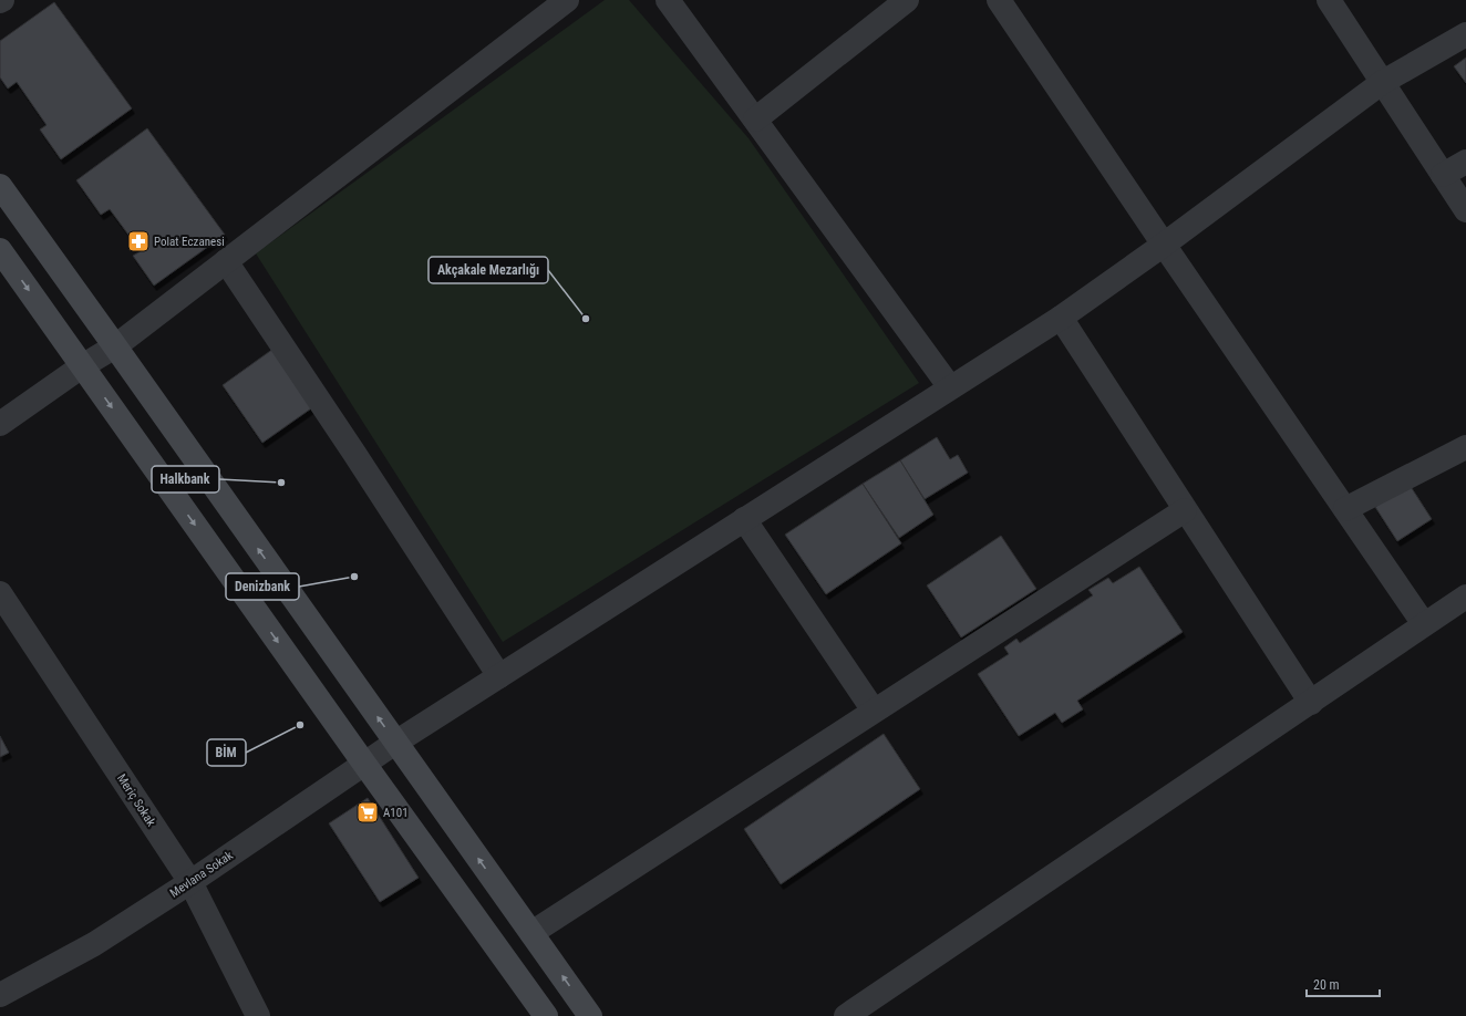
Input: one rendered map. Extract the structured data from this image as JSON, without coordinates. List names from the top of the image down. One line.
{"streets":{"street":["Meriç Sokak","Mevlana Sokak"]},"crossings":[["Meriç Sokak","Mevlana Sokak"]],"places":{"pharmacy":["Polat Eczanesi"],"other":["Akçakale Mezarlığı","Halkbank","Denizbank","BİM"],"supermarket":["A101"]},"scale_bar":"20 m"}
